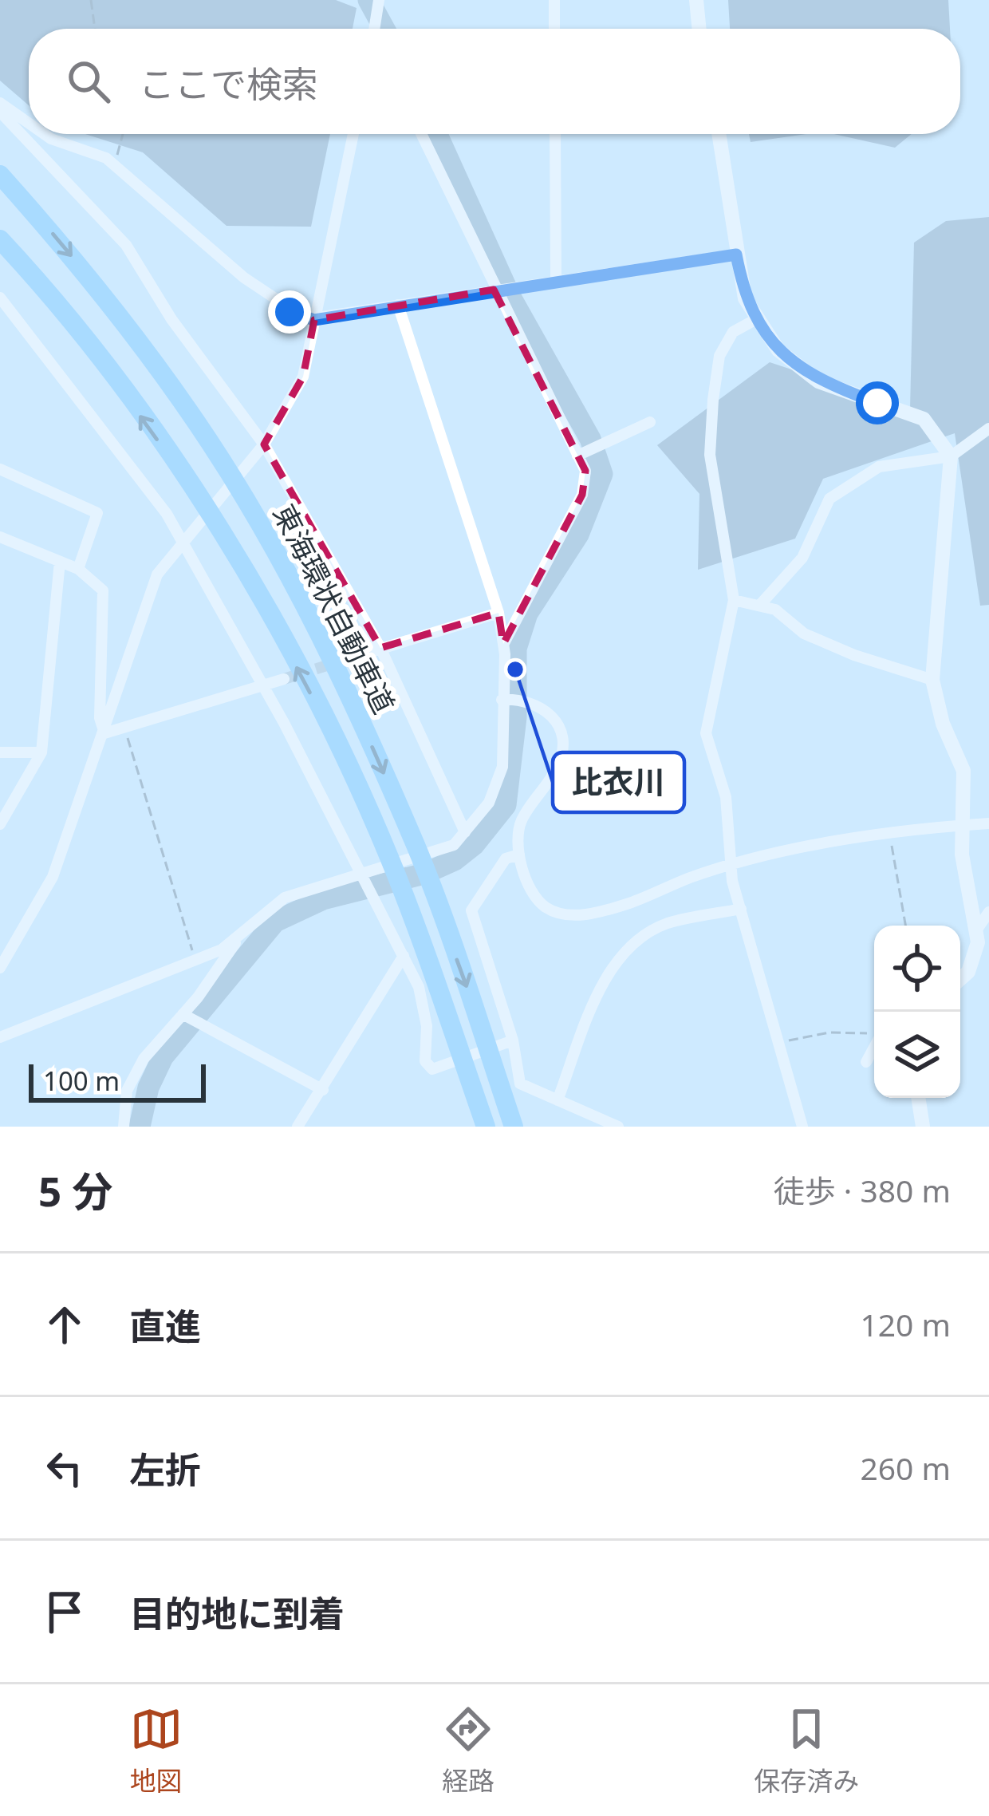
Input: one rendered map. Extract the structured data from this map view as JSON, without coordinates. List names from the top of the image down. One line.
{"streets":{"highway":["東海環状自動車道"]},"places":["比衣川"],"scale_bar":"100 m","page":{"search":"ここで検索","scale":"100 m","heading":["5 分","徒歩 · 380 m"],"list":[["直進","120 m"],["左折","260 m"],"目的地に到着"],"nav":["地図","経路","保存済み"]}}
